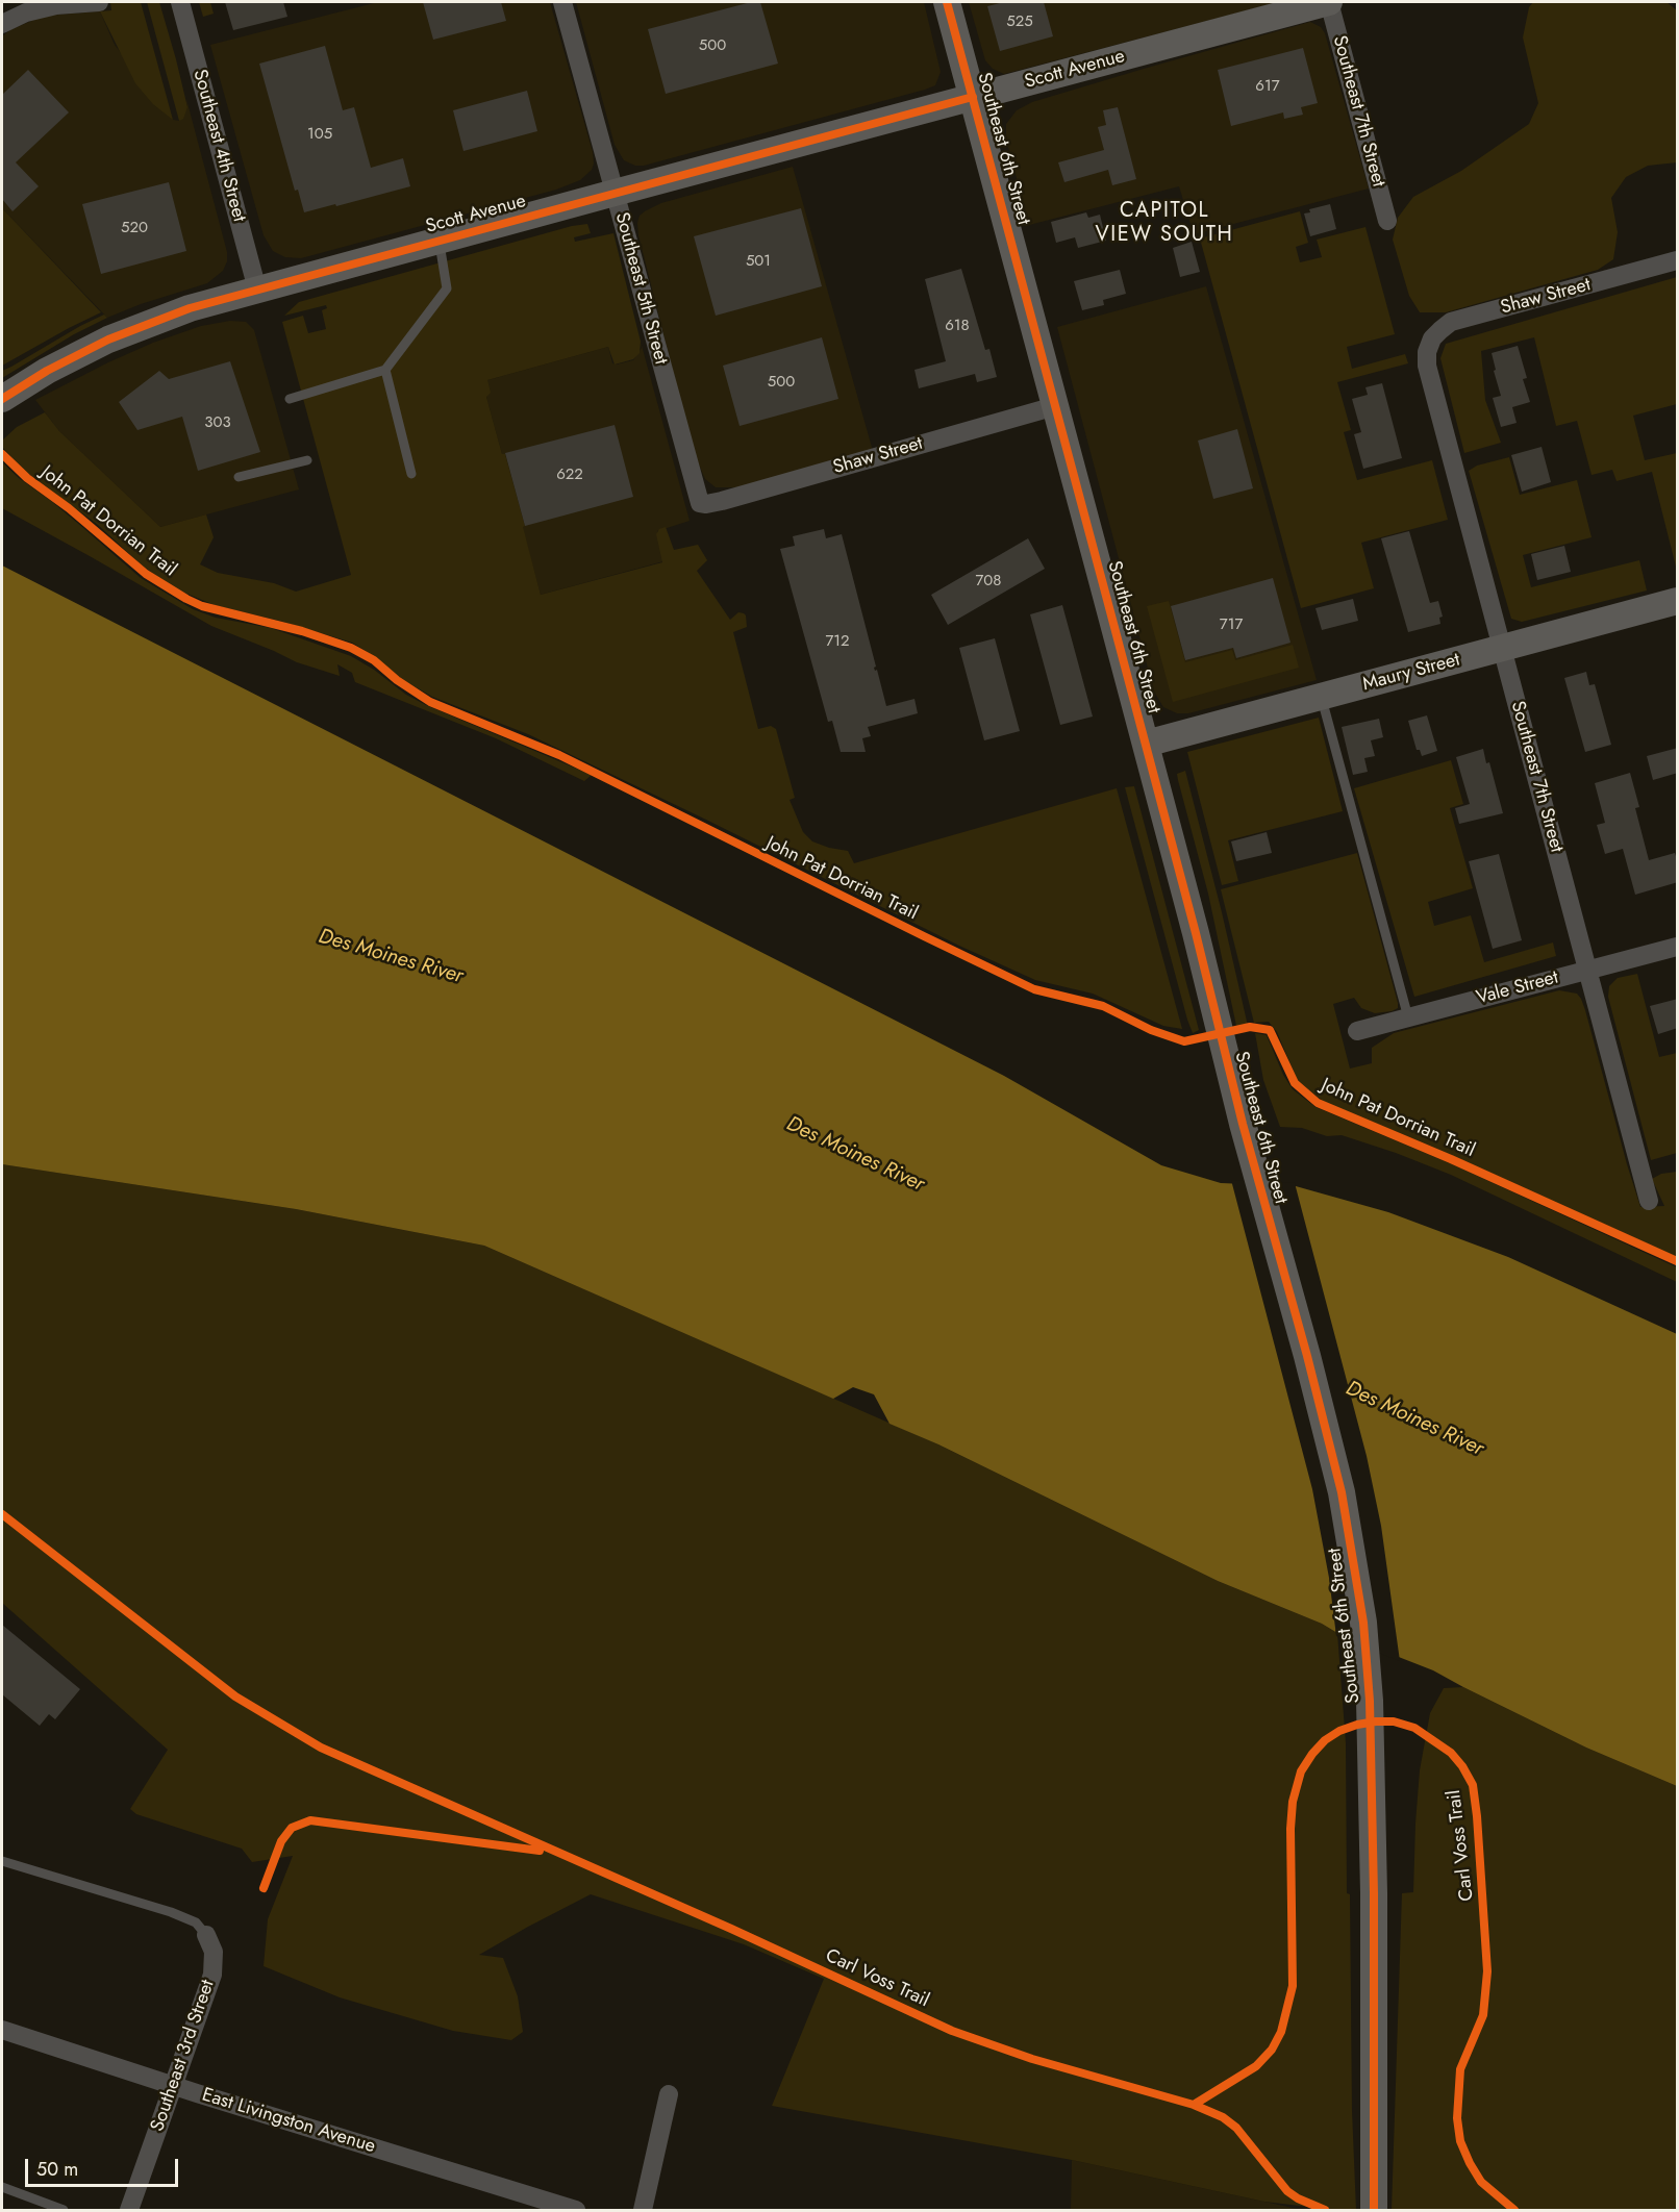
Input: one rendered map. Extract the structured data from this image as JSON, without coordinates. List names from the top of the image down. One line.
{"streets":{"main road":["Scott Avenue","Southeast 6th Street","Maury Street"],"street":["Southeast 7th Street","Southeast 4th Street","Southeast 5th Street","Shaw Street","Vale Street","Southeast 3rd Street","East Livingston Avenue"],"cycle path":["John Pat Dorrian Trail","Carl Voss Trail"]},"crossings":[["Scott Avenue","Southeast 7th Street"],["Scott Avenue","Southeast 4th Street"],["Scott Avenue","Southeast 6th Street"],["Scott Avenue","Southeast 5th Street"],["Southeast 7th Street","Shaw Street"],["Southeast 7th Street","Maury Street"],["Southeast 7th Street","Vale Street"],["Southeast 6th Street","Shaw Street"],["Southeast 6th Street","Maury Street"],["Southeast 5th Street","Shaw Street"],["Southeast 3rd Street","East Livingston Avenue"]],"districts":["CAPITOL VIEW SOUTH"],"water":["Des Moines River"],"house_numbers":["525","500","617","105","520","501","618","500","303","622","708","717","712"],"scale_bar":"50 m"}
